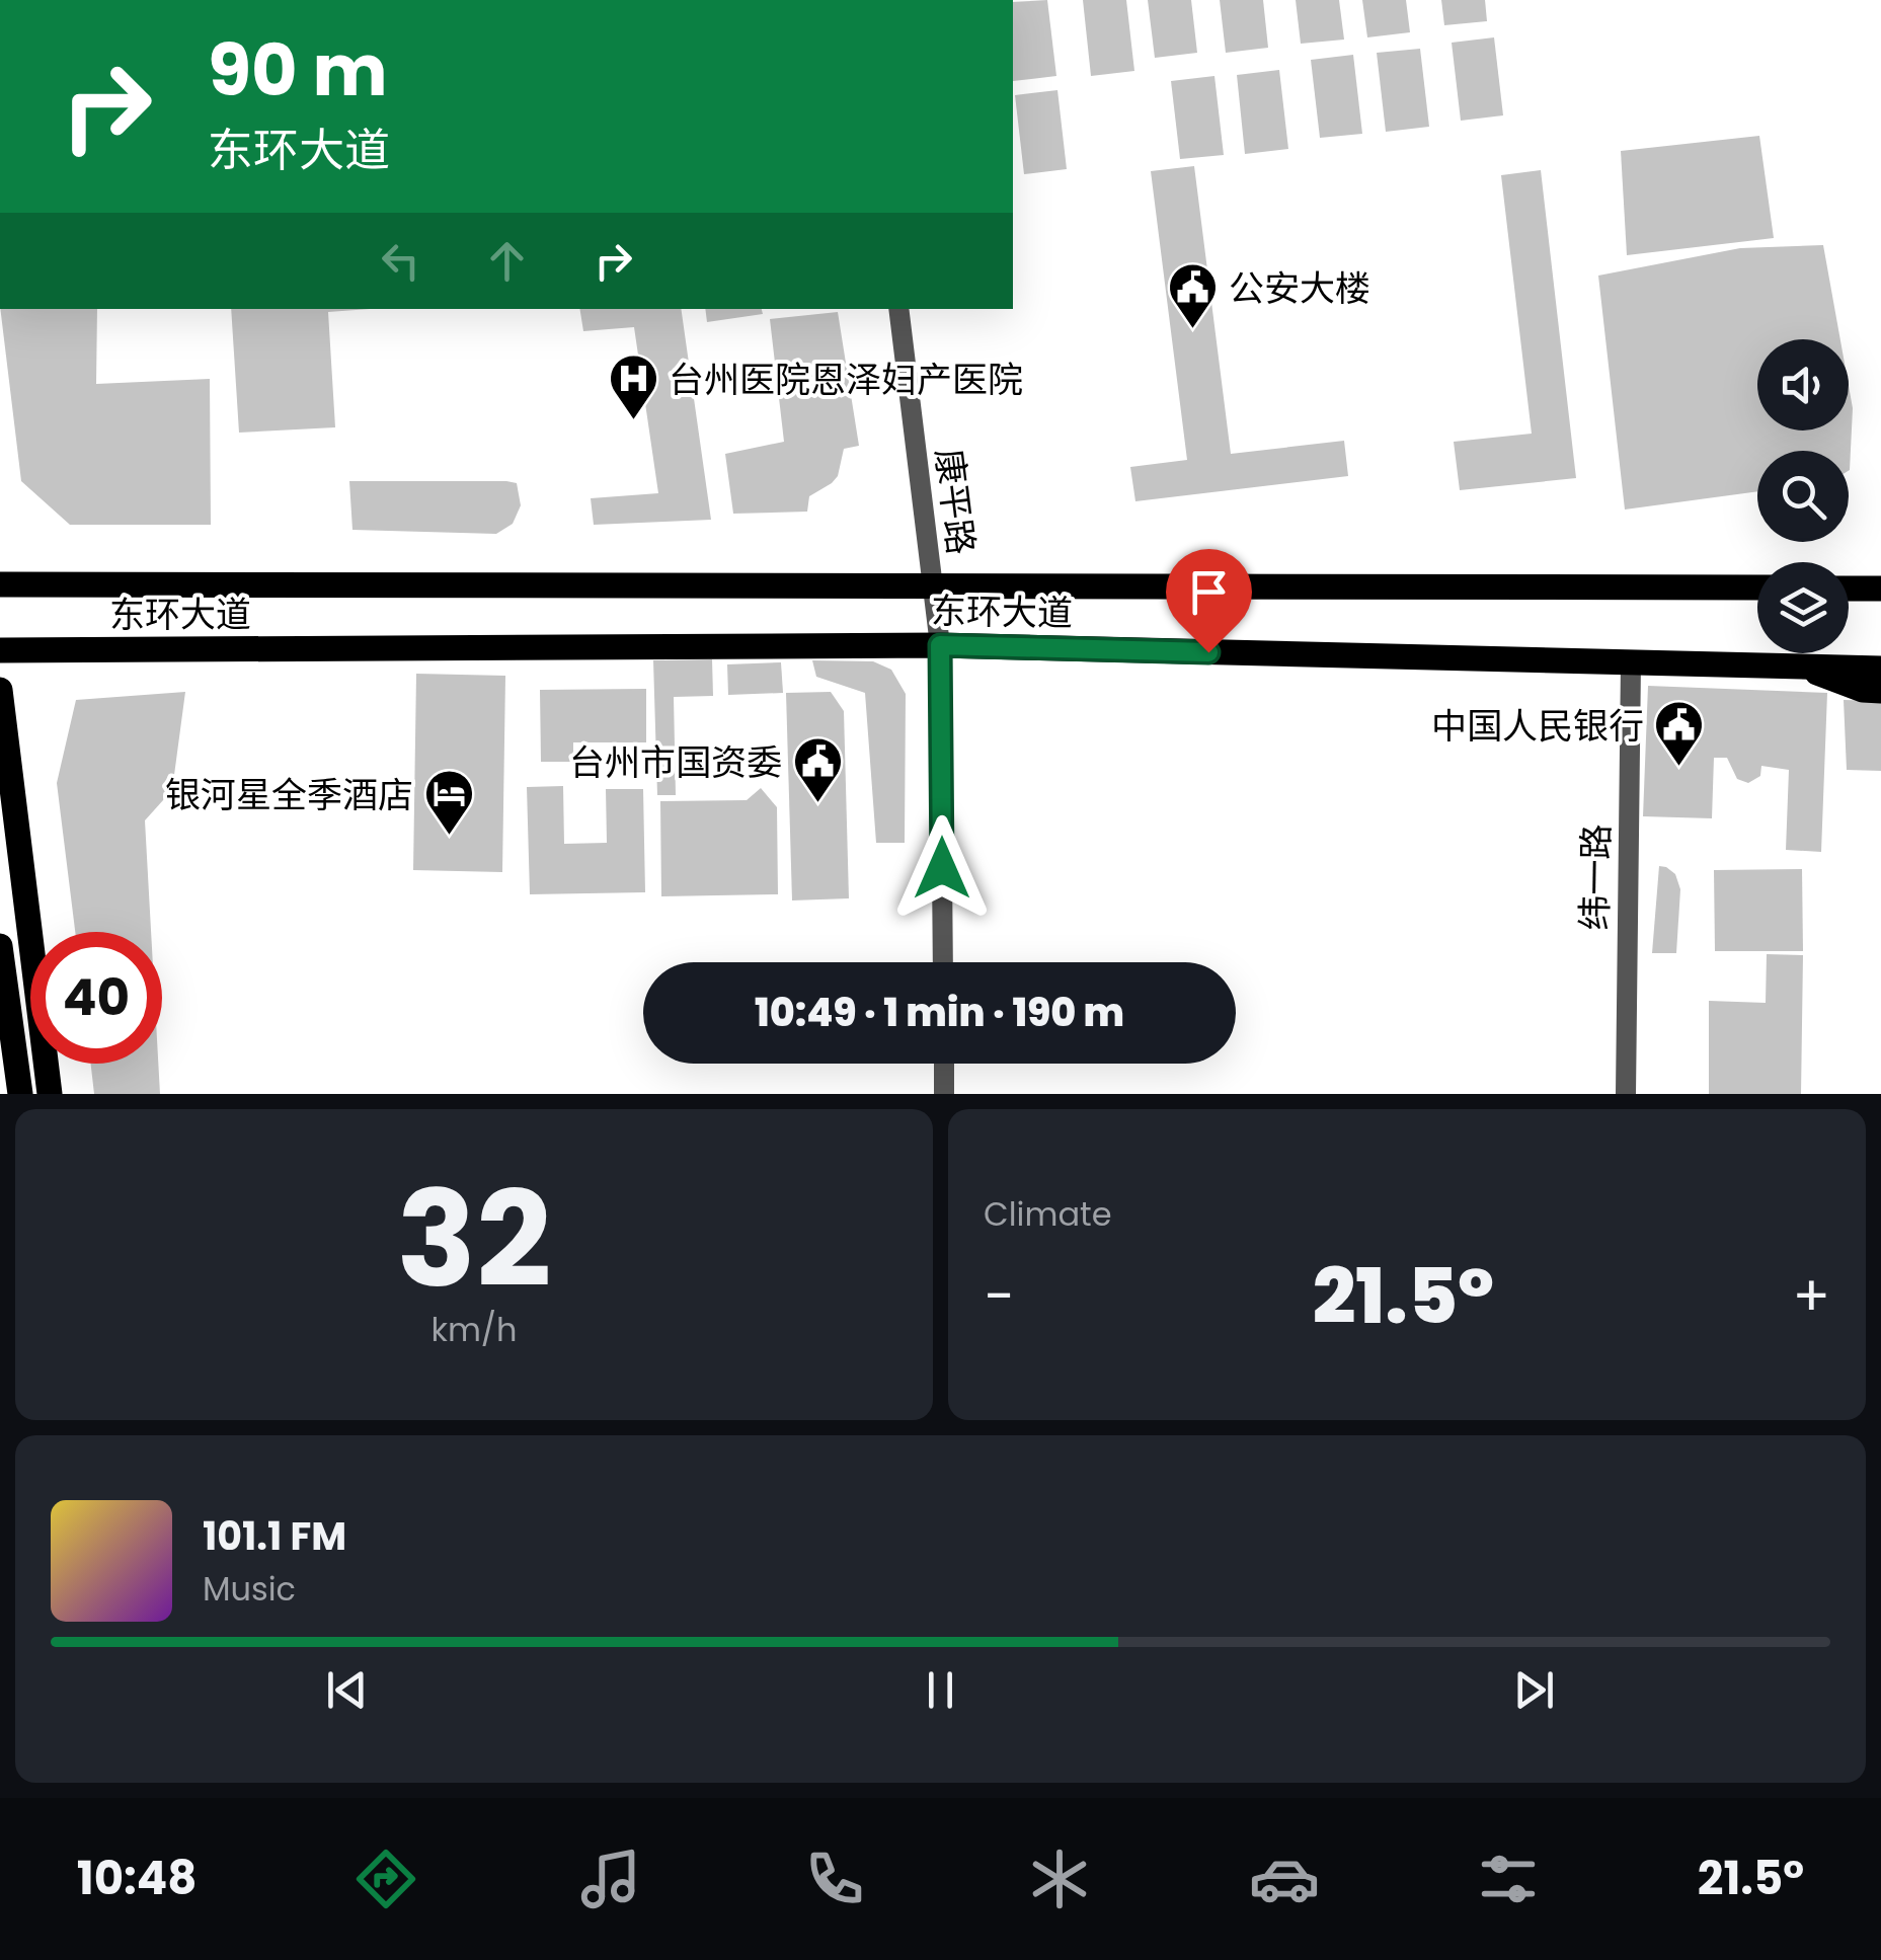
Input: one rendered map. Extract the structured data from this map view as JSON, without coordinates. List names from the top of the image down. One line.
{"streets":{"main road":["东环大道"],"street":["康平路","纬一路"]},"crossings":[["康平路","东环大道"],["东环大道","纬一路"]],"places":{"public building":["公安大楼","中国人民银行","台州市国资委"],"hospital":["台州医院恩泽妇产医院"],"hotel":["银河星全季酒店"]},"page":{"turn":["90 m","东环大道"],"limit":"40","trip":"10:49 · 1 min · 190 m","tile":[["32","km/h"],"Climate"],"heat":["−","21.5°","+"],"song":["101.1 FM","Music"],"tabs":["10:48","21.5°"]}}
